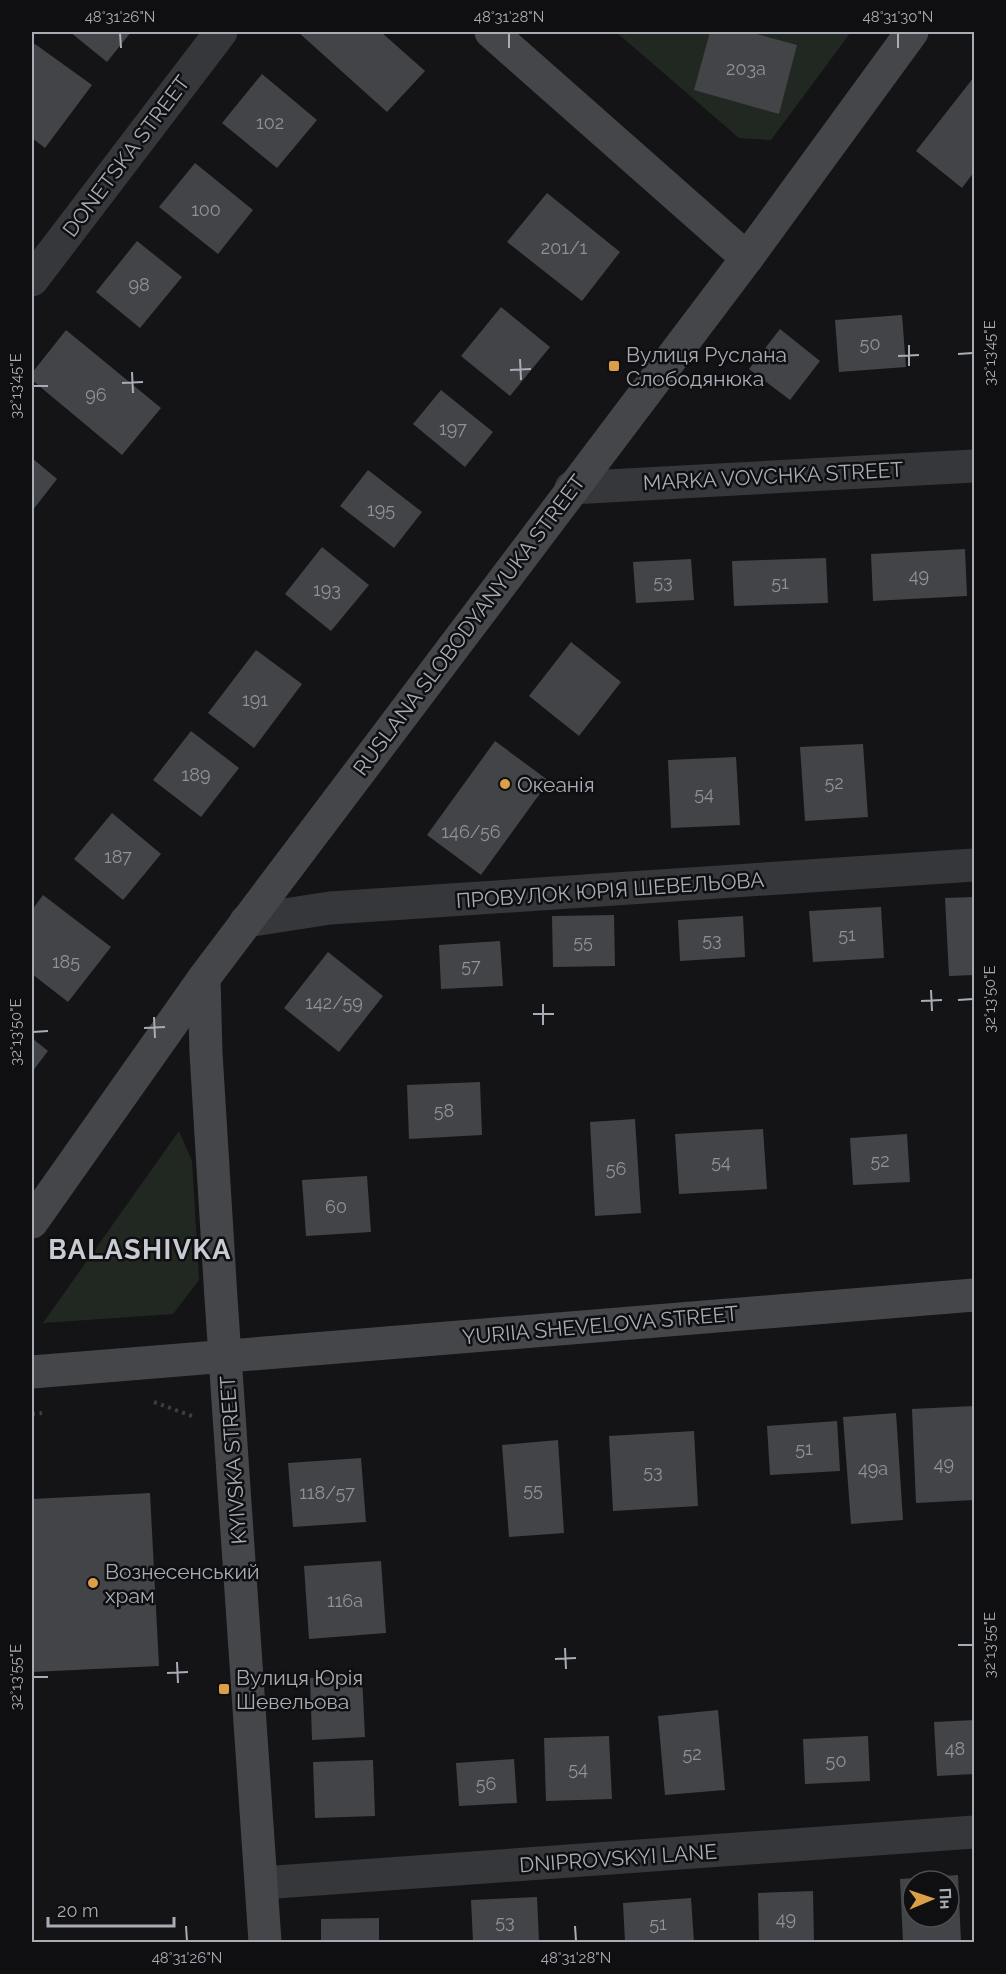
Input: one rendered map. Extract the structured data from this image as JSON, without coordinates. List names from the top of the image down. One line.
{"streets":{"street":["DONETSKA STREET","MARKA VOVCHKA STREET","RUSLANA SLOBODYANYUKA STREET","ПРОВУЛОК ЮРІЯ ШЕВЕЛЬОВА","YURIIA SHEVELOVA STREET","KYIVSKA STREET","DNIPROVSKYI LANE"]},"crossings":[["MARKA VOVCHKA STREET","RUSLANA SLOBODYANYUKA STREET"],["RUSLANA SLOBODYANYUKA STREET","ПРОВУЛОК ЮРІЯ ШЕВЕЛЬОВА"],["RUSLANA SLOBODYANYUKA STREET","KYIVSKA STREET"],["YURIIA SHEVELOVA STREET","KYIVSKA STREET"],["KYIVSKA STREET","DNIPROVSKYI LANE"]],"districts":["BALASHIVKA"],"places":{"transit":["Вулиця Руслана Слободянюка","Вулиця Юрія Шевельова"],"other":["Океанія","Вознесенський храм"]},"house_numbers":["203а","102","100","201/1","98","50","96","197","195","49","53","51","193","191","189","52","54","146/56","187","51","53","55","185","57","142/59","58","52","54","56","60","51","49","49а","53","55","118/57","116а","48","52","50","54","56","49","53","51"],"scale_bar":"20 m","north":"right","coordinates":["48°31'26\"N","48°31'28\"N","48°31'30\"N","32°13'45\"E","32°13'50\"E","32°13'55\"E"]}
